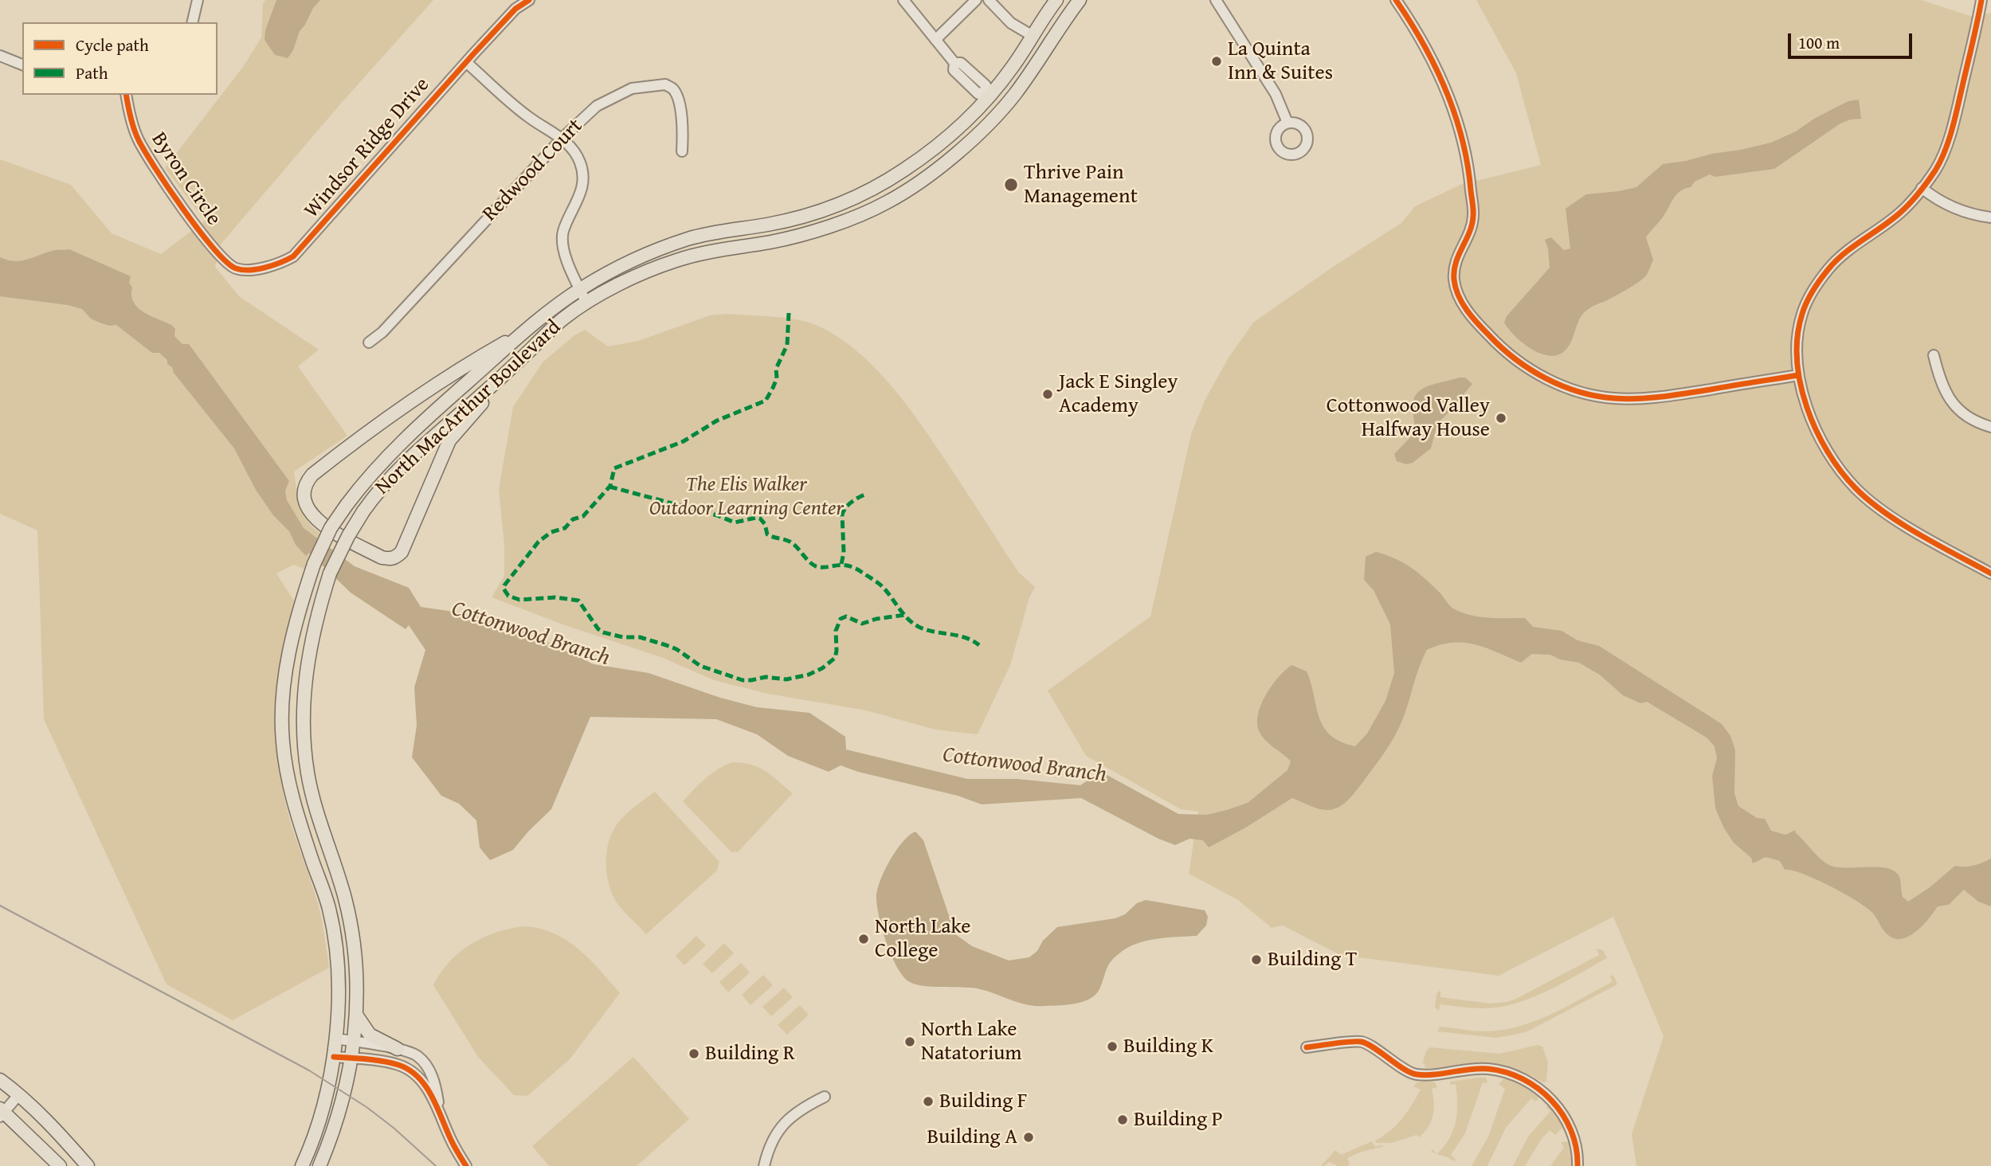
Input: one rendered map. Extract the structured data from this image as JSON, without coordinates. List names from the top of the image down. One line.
{"streets":{"main road":["North MacArthur Boulevard"],"street":["Windsor Ridge Drive","Redwood Court","Byron Circle"]},"crossings":[["Windsor Ridge Drive","Byron Circle"]],"water":["Cottonwood Branch"],"parks":["The Elis Walker Outdoor Learning Center"],"places":["La Quinta Inn & Suites","Thrive Pain Management","Jack E Singley Academy","Cottonwood Valley Halfway House","North Lake College","Building T","North Lake Natatorium","Building K","Building R","Building F","Building P","Building A"],"legend":["Cycle path","Path"],"scale_bar":"100 m"}
